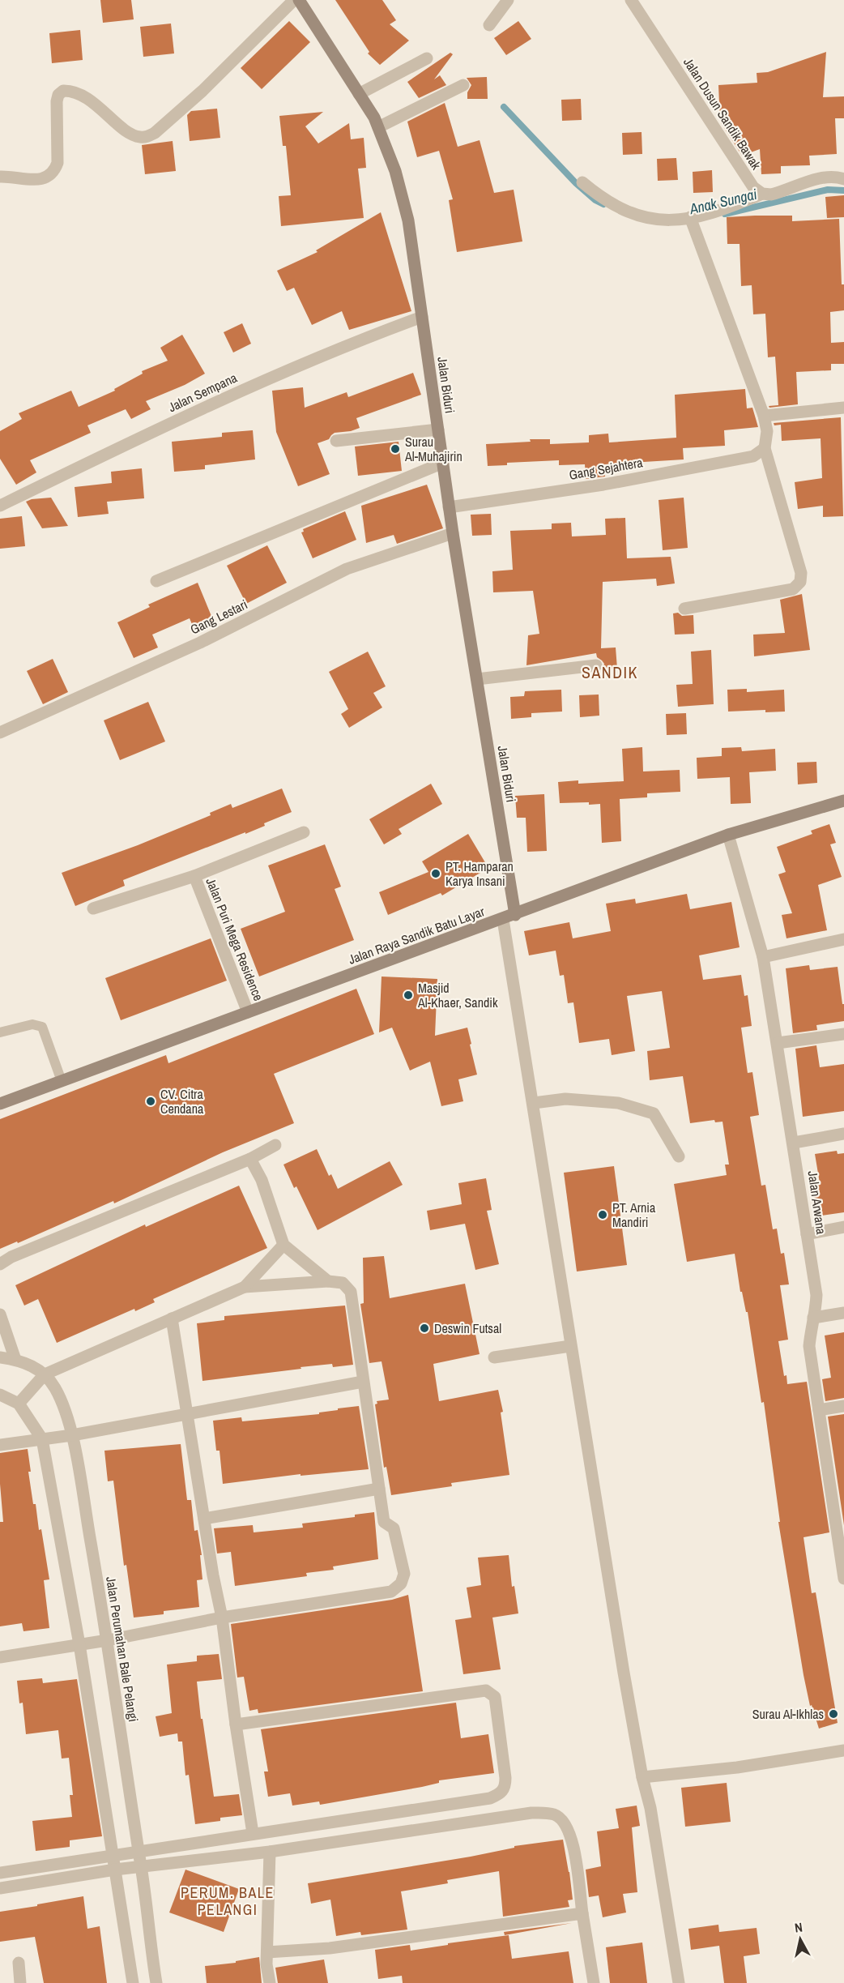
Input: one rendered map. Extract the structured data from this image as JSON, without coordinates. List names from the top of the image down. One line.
{"streets":{"street":["Jalan Dusun Sandik Bawak","Jalan Biduri","Jalan Sempana","Gang Sejahtera","Gang Lestari","Jalan Raya Sandik Batu Layar","Jalan Puri Mega Residence","Jalan Arwana","Jalan Perumahan Bale Pelangi"]},"crossings":[["Jalan Biduri","Jalan Sempana"],["Jalan Biduri","Gang Sejahtera"],["Jalan Biduri","Gang Lestari"],["Jalan Biduri","Jalan Raya Sandik Batu Layar"],["Jalan Raya Sandik Batu Layar","Jalan Puri Mega Residence"],["Jalan Raya Sandik Batu Layar","Jalan Arwana"]],"districts":["SANDIK","PERUM. BALE PELANGI"],"water":["Anak Sungai"],"places":["Surau Al-Muhajirin","PT. Hamparan Karya Insani","Masjid Al-Khaer, Sandik","CV. Citra Cendana","PT. Arnia Mandiri","Deswin Futsal","Surau Al-Ikhlas"],"north":"top"}
